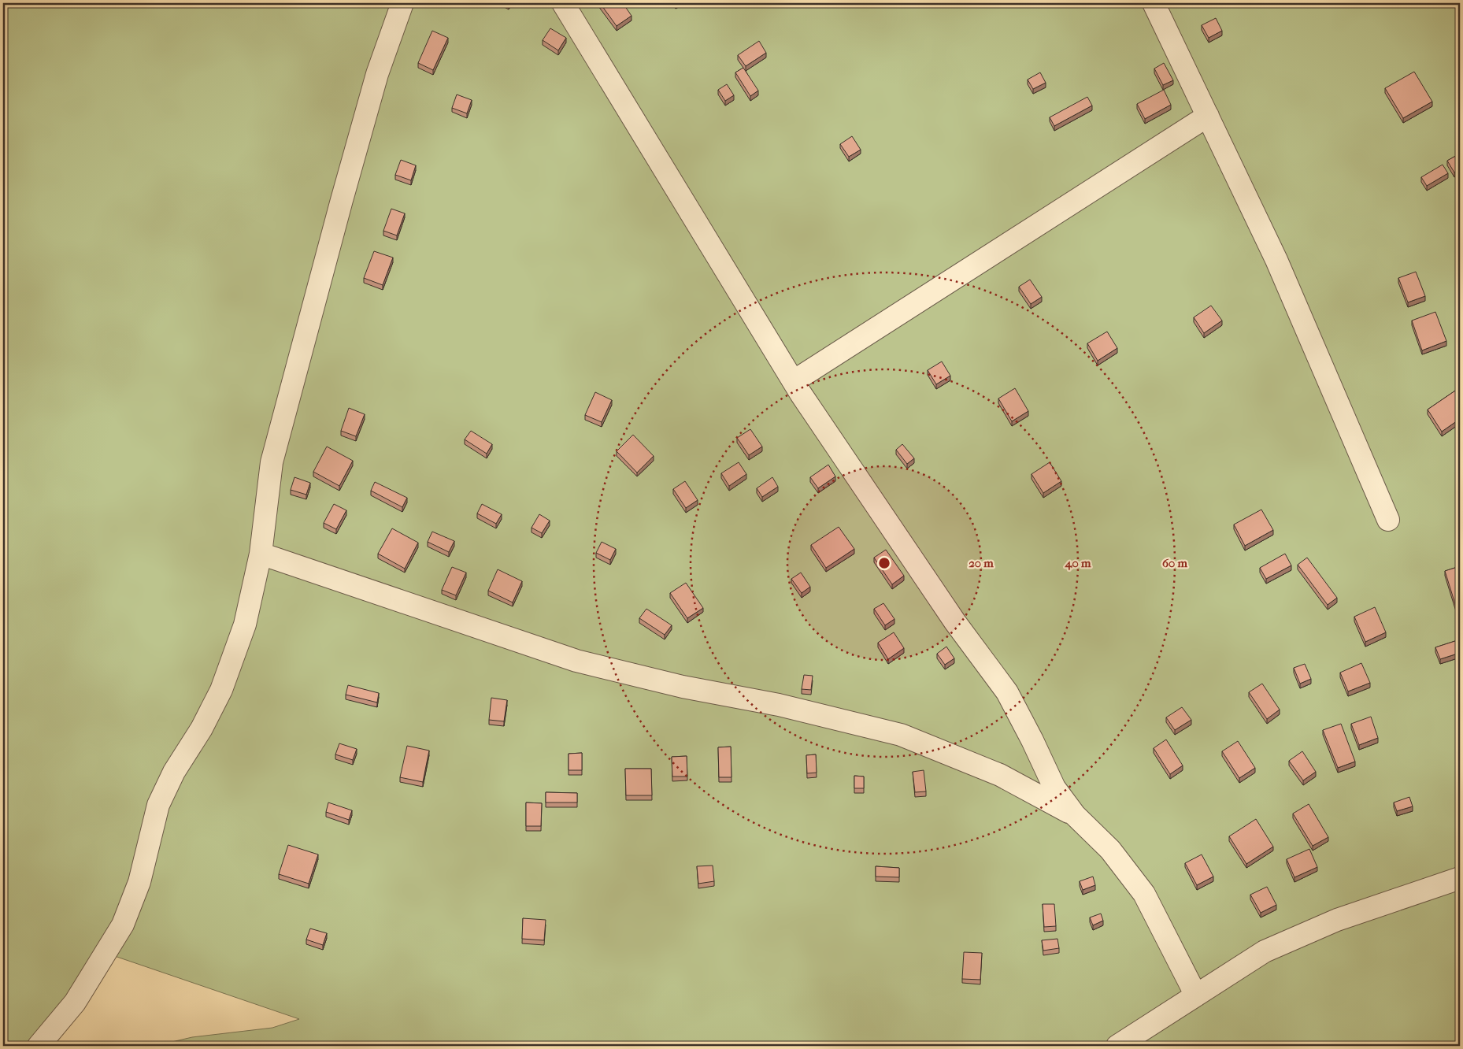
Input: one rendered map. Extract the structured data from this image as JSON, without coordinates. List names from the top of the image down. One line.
{"rings":["20 m","40 m","60 m"]}
